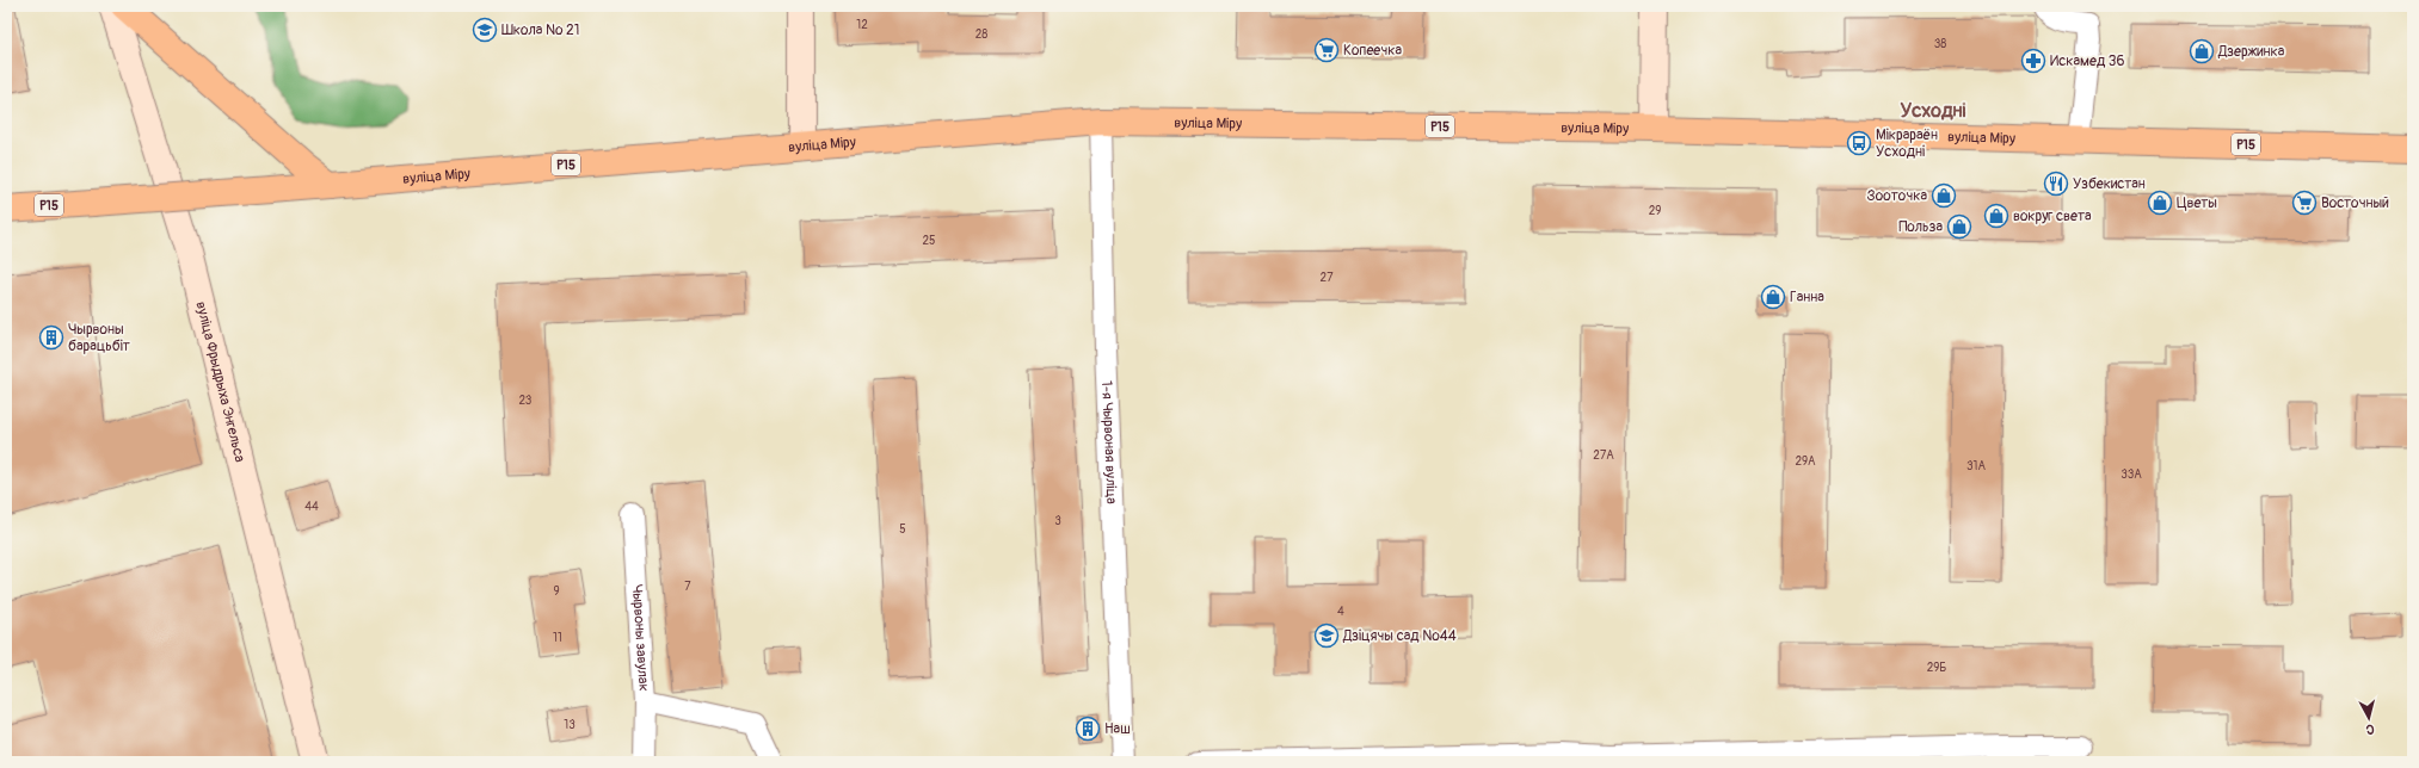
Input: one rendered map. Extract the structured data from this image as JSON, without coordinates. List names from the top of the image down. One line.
{"streets":{"main road":["вуліца Міру","Р15"],"street":["вуліца Фрыдрыха Энгельса","1-я Чырвоная вуліца","Чырвоны завулак"]},"crossings":[["вуліца Міру","1-я Чырвоная вуліца"]],"districts":["Усходні"],"places":{"school or university":["Школа № 21","Дзіцячы сад №44"],"supermarket":["Копеечка","Восточный"],"shop":["Дзержинка","Зооточка","Цветы","вокруг света","Польза","Ганна"],"pharmacy":["Искамед 36"],"bus stop":["Мікрараён Усходні"],"restaurant":["Узбекистан"],"building":["Чырвоны барацьбіт","Наш"]},"house_numbers":["12","28","38","29","25","27","23","27А","29А","31А","33А","44","3","5","7","9","4","11","29Б","13"],"north":"bottom"}
